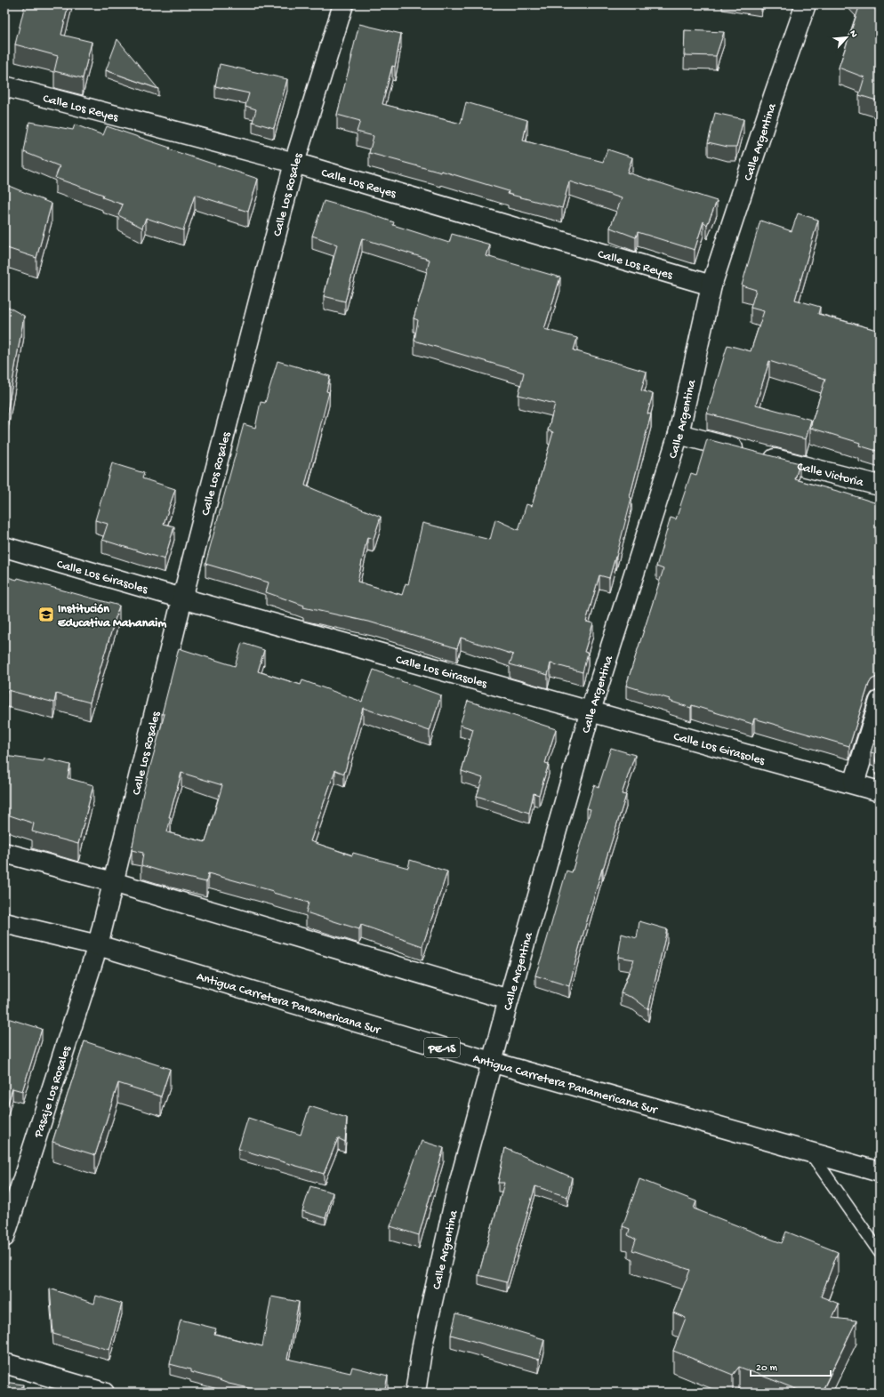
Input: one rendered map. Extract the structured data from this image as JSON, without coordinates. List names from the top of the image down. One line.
{"streets":{"main road":["Calle Los Reyes","Calle Argentina","Calle Los Rosales","Calle Victoria","Calle Los Girasoles","Antigua Carretera Panamericana Sur","PE-1S","Pasaje Los Rosales"]},"crossings":[["Calle Los Reyes","Calle Argentina"],["Calle Los Reyes","Calle Los Rosales"],["Calle Argentina","Calle Victoria"],["Calle Argentina","Calle Los Girasoles"],["Calle Argentina","Antigua Carretera Panamericana Sur"],["Calle Los Rosales","Calle Los Girasoles"],["Calle Los Rosales","Antigua Carretera Panamericana Sur"],["Calle Los Rosales","Pasaje Los Rosales"],["Antigua Carretera Panamericana Sur","Pasaje Los Rosales"]],"places":{"school or university":["Institución Educativa Mahanaim"]},"scale_bar":"20 m","north":"top right"}
